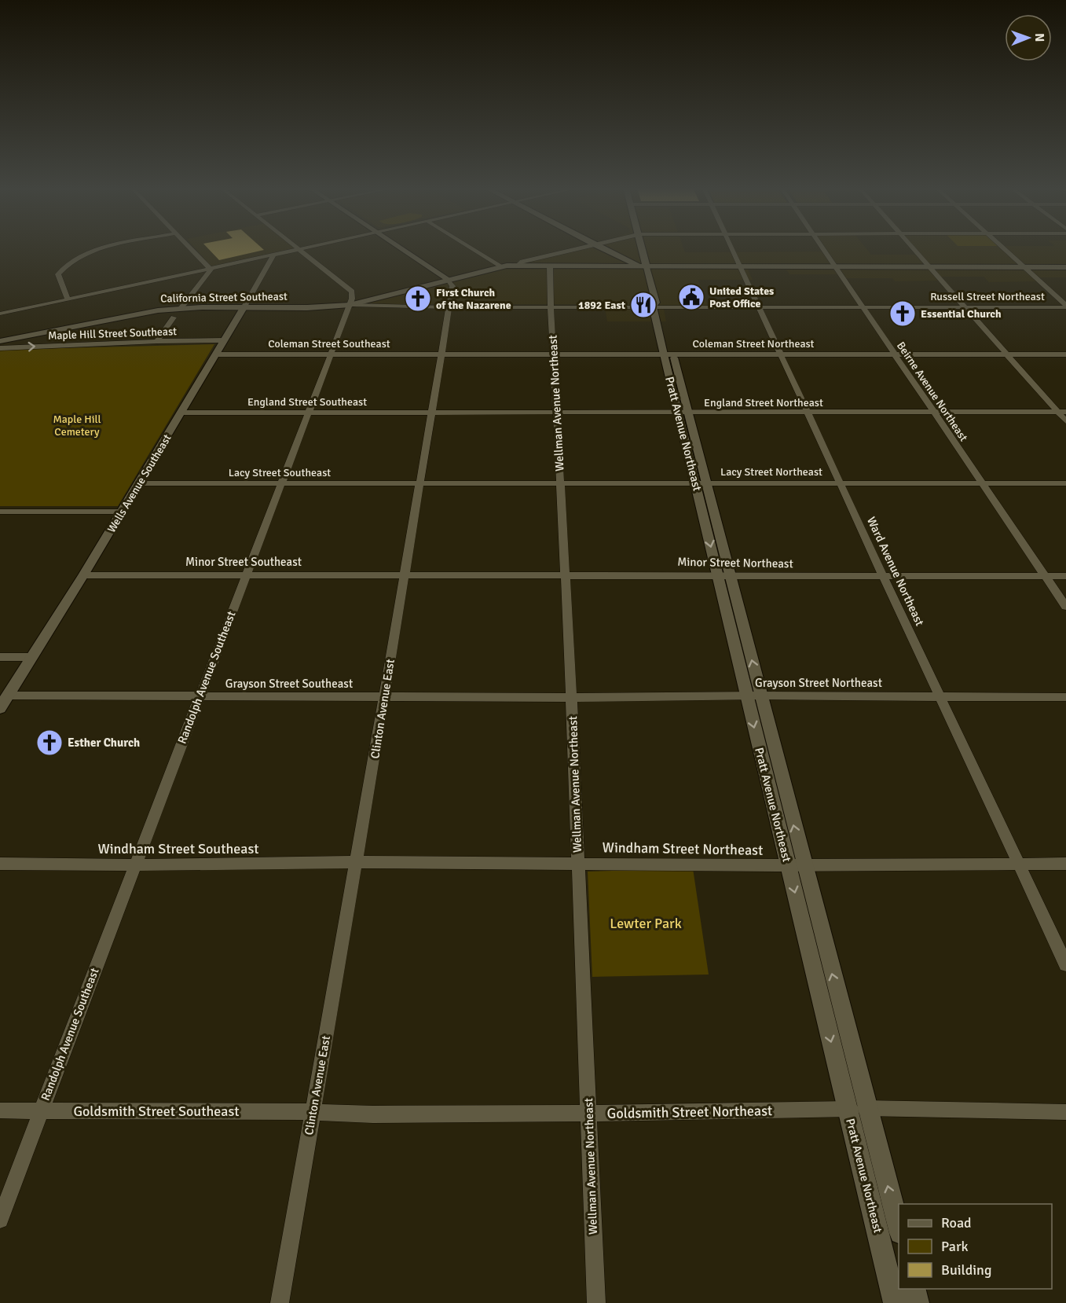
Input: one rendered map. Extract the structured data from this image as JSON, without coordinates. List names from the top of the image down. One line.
{"streets":{"main road":["California Street Southeast","Pratt Avenue Northeast"],"street":["Russell Street Northeast","Maple Hill Street Southeast","Coleman Street Southeast","Coleman Street Northeast","Beirne Avenue Northeast","England Street Southeast","England Street Northeast","Wellman Avenue Northeast","Lacy Street Northeast","Lacy Street Southeast","Wells Avenue Southeast","Minor Street Southeast","Minor Street Northeast","Ward Avenue Northeast","Randolph Avenue Southeast","Grayson Street Northeast","Grayson Street Southeast","Clinton Avenue East","Windham Street Southeast","Windham Street Northeast","Goldsmith Street Southeast","Goldsmith Street Northeast"]},"crossings":[["Russell Street Northeast","California Street Southeast"],["Russell Street Northeast","Beirne Avenue Northeast"],["Russell Street Northeast","Wellman Avenue Northeast"],["Russell Street Northeast","Pratt Avenue Northeast"],["Russell Street Northeast","Ward Avenue Northeast"],["Russell Street Northeast","Randolph Avenue Southeast"],["Russell Street Northeast","Clinton Avenue East"],["California Street Southeast","Wells Avenue Southeast"],["California Street Southeast","Randolph Avenue Southeast"],["California Street Southeast","Clinton Avenue East"],["Maple Hill Street Southeast","Wells Avenue Southeast"],["Coleman Street Southeast","Coleman Street Northeast"],["Coleman Street Southeast","Wells Avenue Southeast"],["Coleman Street Southeast","Randolph Avenue Southeast"],["Coleman Street Southeast","Clinton Avenue East"],["Coleman Street Northeast","Beirne Avenue Northeast"],["Coleman Street Northeast","Wellman Avenue Northeast"],["Coleman Street Northeast","Pratt Avenue Northeast"],["Coleman Street Northeast","Ward Avenue Northeast"],["Coleman Street Northeast","Clinton Avenue East"],["Beirne Avenue Northeast","England Street Northeast"],["Beirne Avenue Northeast","Lacy Street Northeast"],["Beirne Avenue Northeast","Minor Street Northeast"],["England Street Southeast","England Street Northeast"],["England Street Southeast","Wells Avenue Southeast"],["England Street Southeast","Randolph Avenue Southeast"],["England Street Southeast","Clinton Avenue East"],["England Street Northeast","Wellman Avenue Northeast"],["England Street Northeast","Pratt Avenue Northeast"],["England Street Northeast","Ward Avenue Northeast"],["England Street Northeast","Clinton Avenue East"],["Wellman Avenue Northeast","Lacy Street Northeast"],["Wellman Avenue Northeast","Minor Street Northeast"],["Wellman Avenue Northeast","Grayson Street Northeast"],["Wellman Avenue Northeast","Grayson Street Southeast"],["Wellman Avenue Northeast","Windham Street Northeast"],["Wellman Avenue Northeast","Goldsmith Street Northeast"],["Pratt Avenue Northeast","Lacy Street Northeast"],["Pratt Avenue Northeast","Minor Street Northeast"],["Pratt Avenue Northeast","Grayson Street Northeast"],["Pratt Avenue Northeast","Windham Street Northeast"],["Pratt Avenue Northeast","Goldsmith Street Northeast"],["Lacy Street Northeast","Lacy Street Southeast"],["Lacy Street Northeast","Ward Avenue Northeast"],["Lacy Street Northeast","Clinton Avenue East"],["Lacy Street Southeast","Wells Avenue Southeast"],["Lacy Street Southeast","Randolph Avenue Southeast"],["Lacy Street Southeast","Clinton Avenue East"],["Wells Avenue Southeast","Minor Street Southeast"],["Wells Avenue Southeast","Grayson Street Southeast"],["Minor Street Southeast","Minor Street Northeast"],["Minor Street Southeast","Randolph Avenue Southeast"],["Minor Street Southeast","Clinton Avenue East"],["Minor Street Northeast","Ward Avenue Northeast"],["Minor Street Northeast","Clinton Avenue East"],["Ward Avenue Northeast","Grayson Street Northeast"],["Ward Avenue Northeast","Windham Street Northeast"],["Randolph Avenue Southeast","Grayson Street Southeast"],["Randolph Avenue Southeast","Windham Street Southeast"],["Randolph Avenue Southeast","Goldsmith Street Southeast"],["Grayson Street Northeast","Grayson Street Southeast"],["Grayson Street Southeast","Clinton Avenue East"],["Clinton Avenue East","Windham Street Southeast"],["Clinton Avenue East","Windham Street Northeast"],["Clinton Avenue East","Goldsmith Street Southeast"],["Clinton Avenue East","Goldsmith Street Northeast"],["Windham Street Southeast","Windham Street Northeast"],["Goldsmith Street Southeast","Goldsmith Street Northeast"]],"parks":["Maple Hill Cemetery","Lewter Park"],"places":{"public building":["United States Post Office"],"church":["First Church of the Nazarene","Essential Church","Esther Church"],"restaurant":["1892 East"]},"legend":["Road","Park","Building"],"north":"right"}
